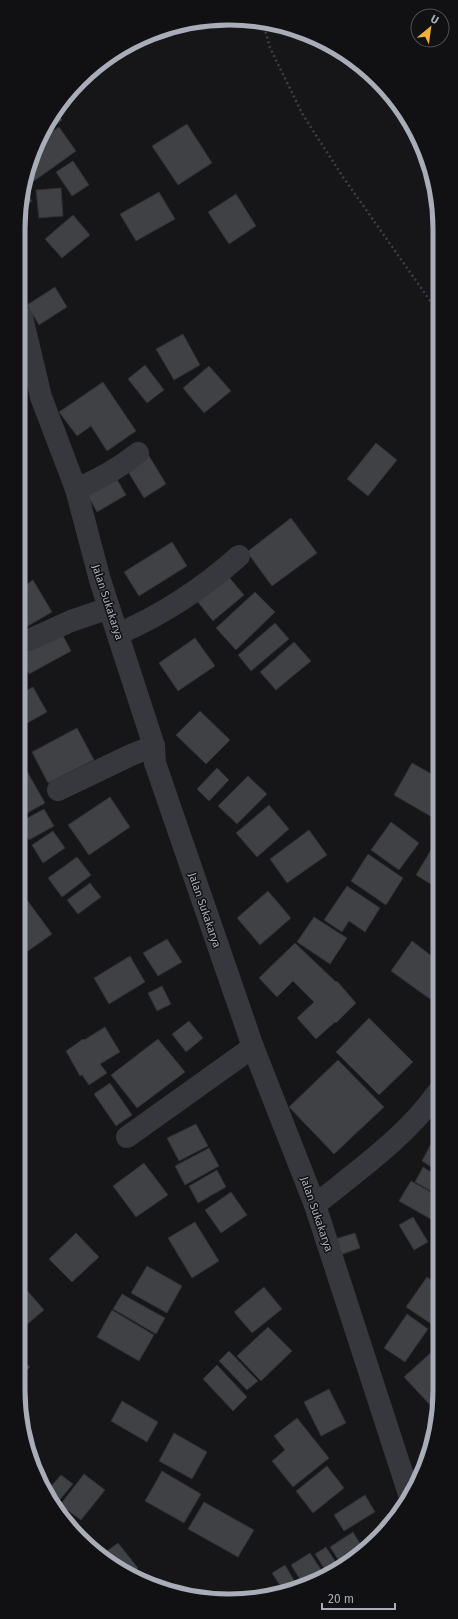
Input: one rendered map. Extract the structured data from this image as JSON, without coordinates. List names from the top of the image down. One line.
{"streets":{"street":["Jalan Sukakarya"]},"scale_bar":"20 m","north":"top right"}
